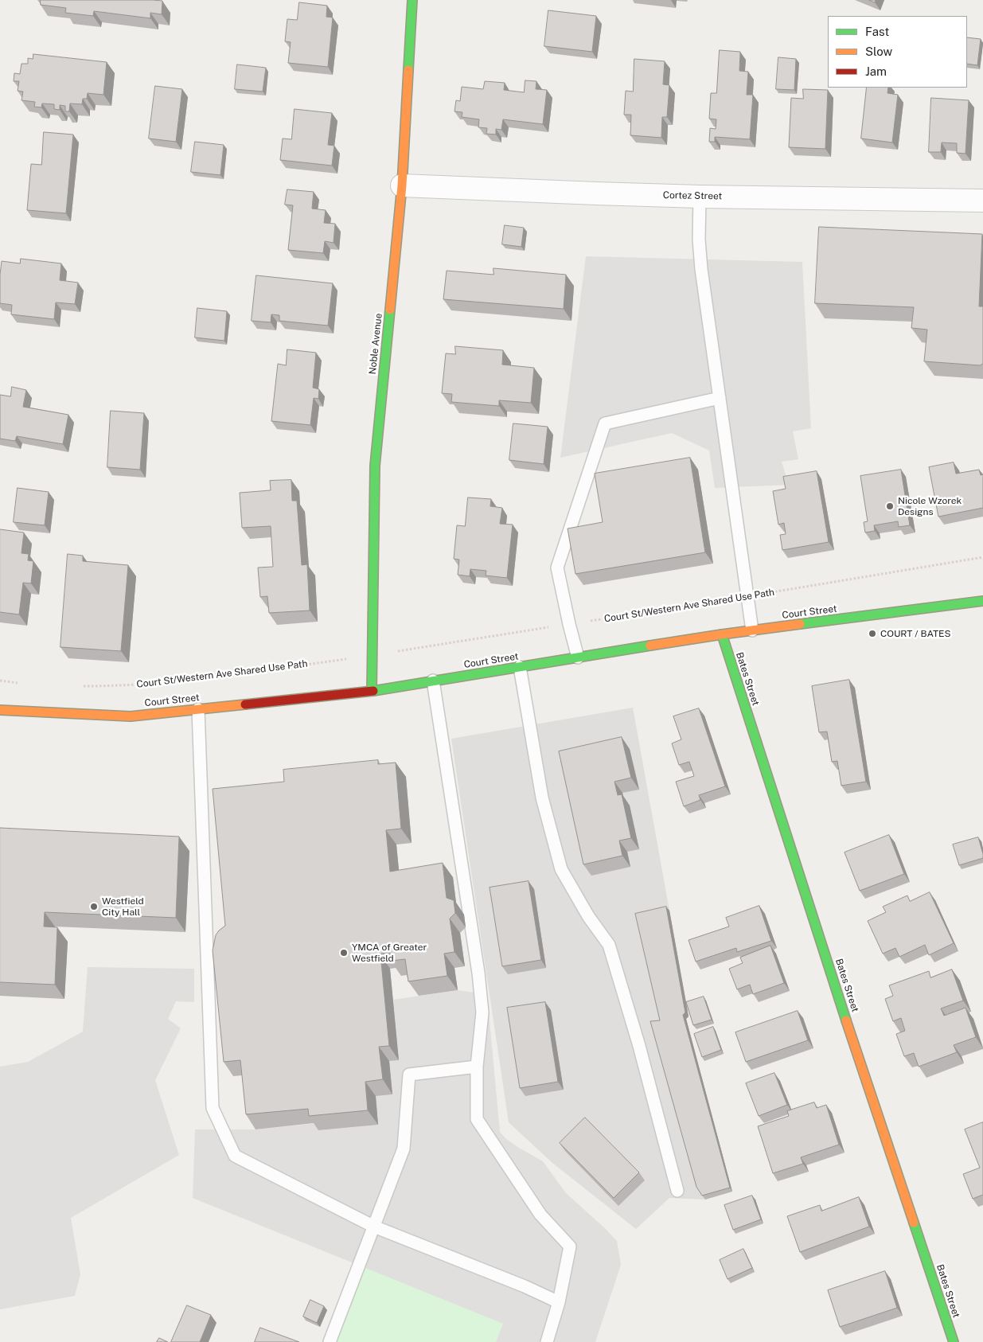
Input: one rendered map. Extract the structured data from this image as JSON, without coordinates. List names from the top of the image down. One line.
{"streets":{"street":["Cortez Street","Noble Avenue","Court Street","Bates Street"],"path":["Court St/Western Ave Shared Use Path"]},"crossings":[["Cortez Street","Noble Avenue"],["Noble Avenue","Court Street"],["Court Street","Bates Street"]],"places":["Nicole Wzorek Designs","COURT / BATES","Westfield City Hall","YMCA of Greater Westfield"],"legend":["Fast","Slow","Jam"]}
